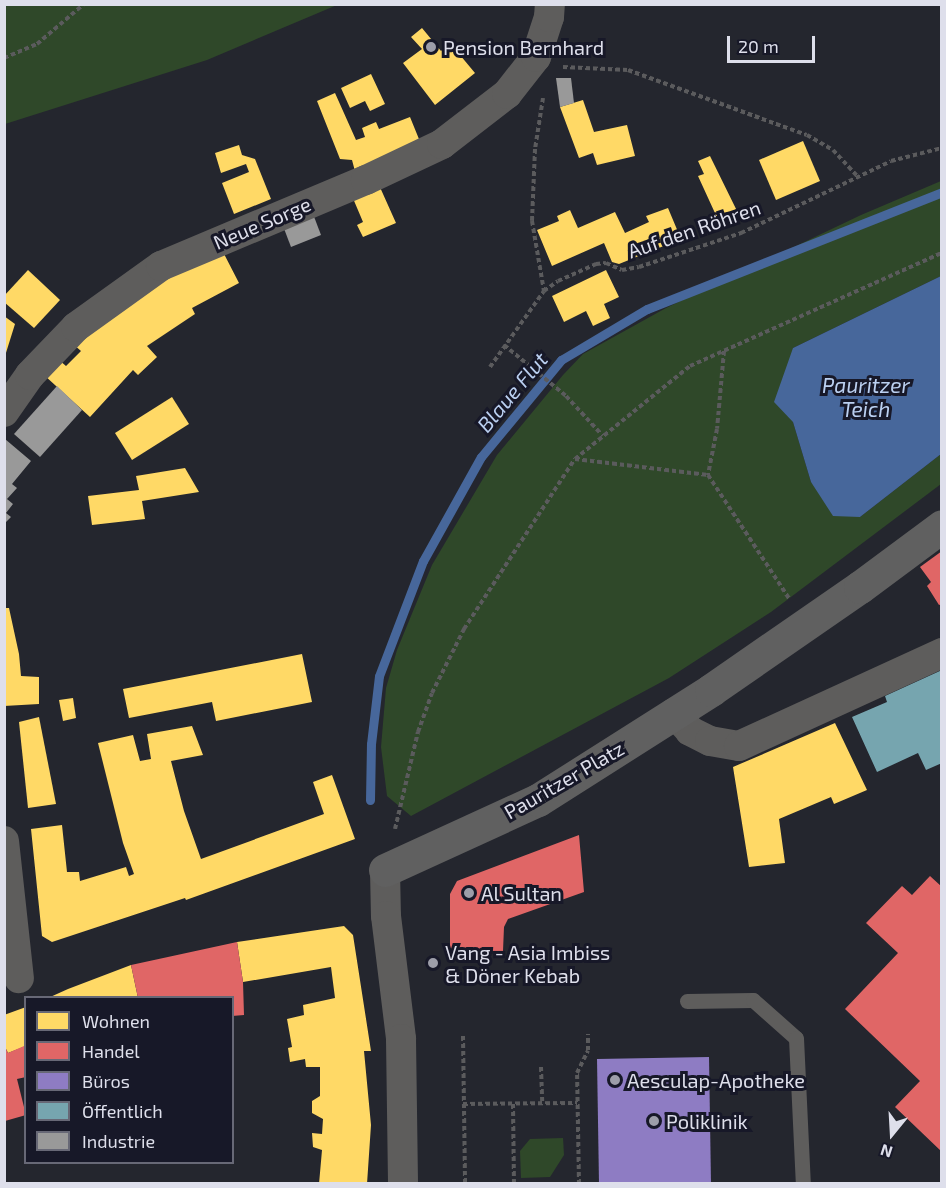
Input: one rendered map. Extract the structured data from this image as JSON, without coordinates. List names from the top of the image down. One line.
{"streets":{"street":["Neue Sorge","Pauritzer Platz"],"path":["Auf den Röhren"]},"water":["Pauritzer Teich","Blaue Flut"],"places":["Pension Bernhard","Al Sultan","Vang - Asia Imbiss & Döner Kebab","Aesculap-Apotheke","Poliklinik"],"legend":["Wohnen","Handel","Büros","Öffentlich","Industrie"],"scale_bar":"20 m","north":"bottom"}
